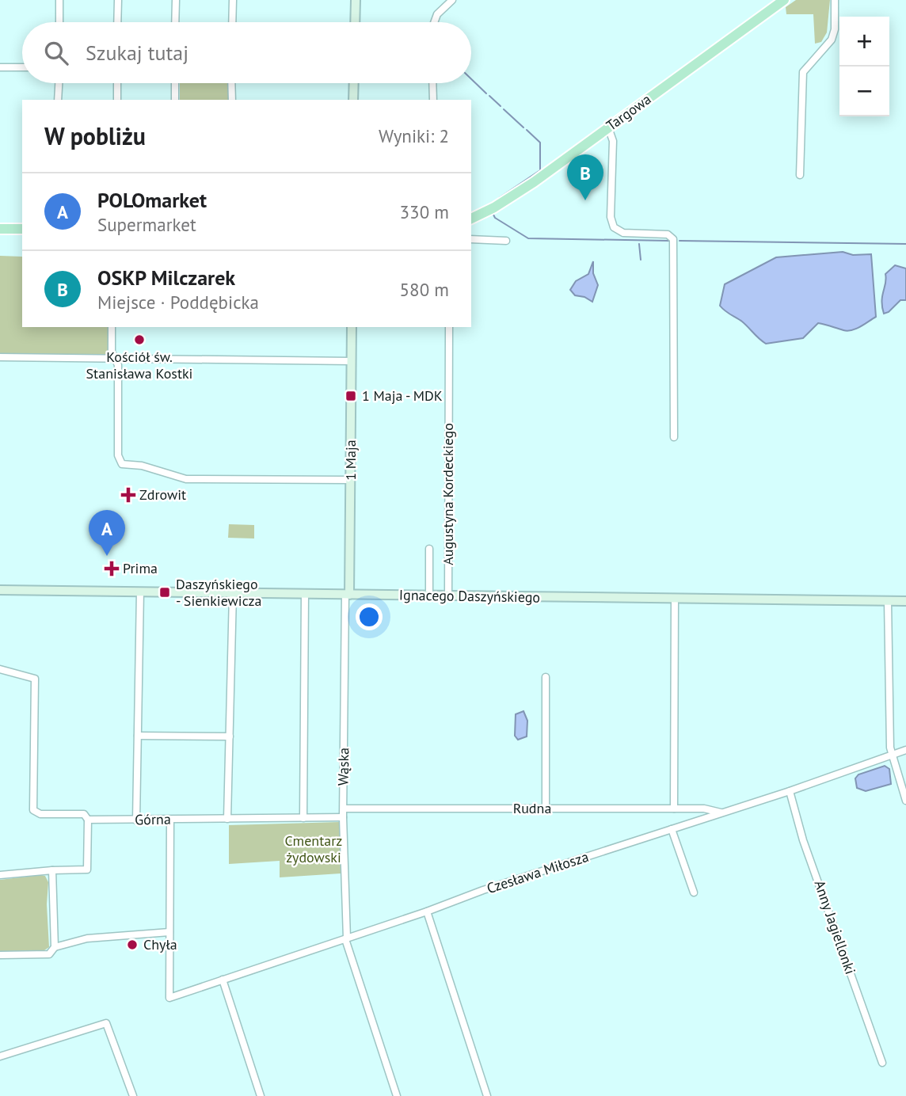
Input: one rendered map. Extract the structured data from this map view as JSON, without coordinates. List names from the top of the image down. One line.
{"streets":{"main road":["Targowa"],"street":["1 Maja","Augustyna Kordeckiego","Ignacego Daszyńskiego","Wąska","Rudna","Górna","Czesława Miłosza","Anny Jagiellonki"]},"crossings":[["1 Maja","Ignacego Daszyńskiego"],["1 Maja","Wąska"],["Augustyna Kordeckiego","Ignacego Daszyńskiego"],["Ignacego Daszyńskiego","Wąska"],["Wąska","Rudna"],["Wąska","Czesława Miłosza"],["Rudna","Czesława Miłosza"],["Czesława Miłosza","Anny Jagiellonki"]],"parks":["Cmentarz żydowski"],"places":{"other":["Kościół św. Stanisława Kostki","Chyła"],"transit":["1 Maja - MDK","Daszyńskiego - Sienkiewicza"],"health":["Zdrowit","Prima"]},"page":{"map_buttons":["+","−"],"search":"Szukaj tutaj","heading":["W pobliżu","Wyniki: 2"],"pins":["B","A"],"list":[{"mark":"A","name":"POLOmarket","note":"Supermarket","value":"330 m"},{"mark":"B","name":"OSKP Milczarek","note":"Miejsce · Poddębicka","value":"580 m"}]}}
